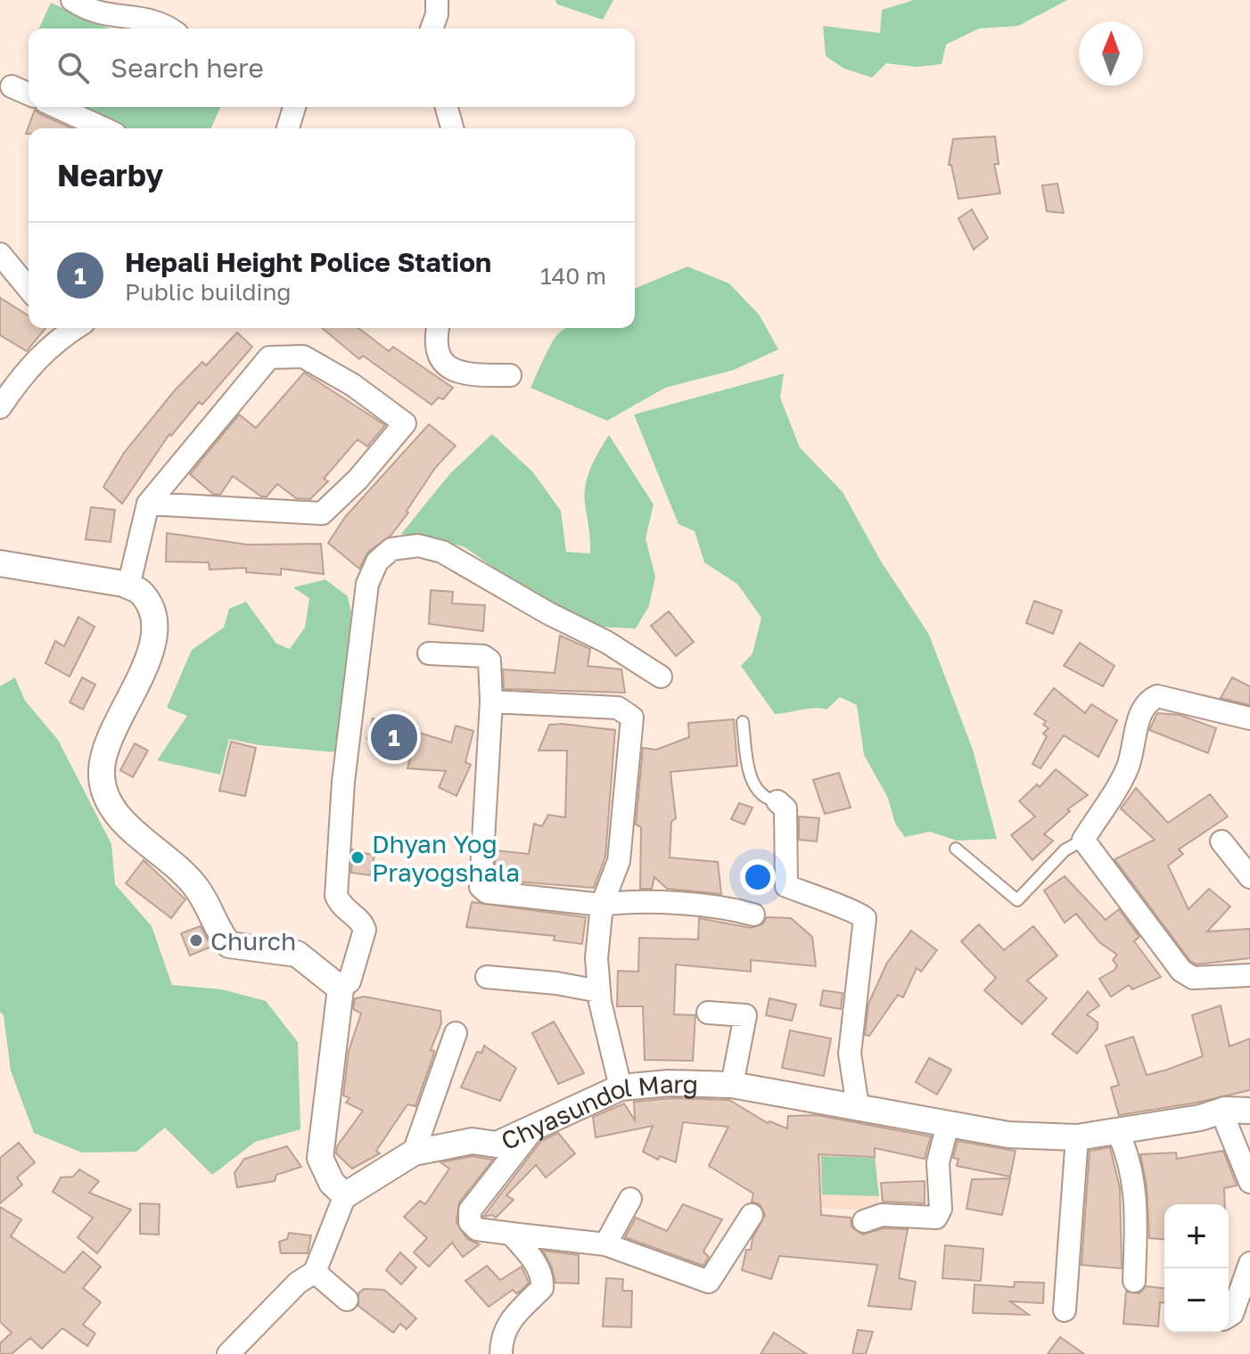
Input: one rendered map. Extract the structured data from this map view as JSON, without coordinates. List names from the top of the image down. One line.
{"streets":{"street":["Chyasundol Marg"]},"places":["Dhyan Yog Prayogshala","Church"],"north":"top","page":{"search":"Search here","heading":"Nearby","list":[{"mark":"1","name":"Hepali Height Police Station","note":"Public building","value":"140 m"}],"pins":"1","map_buttons":["+","−"]}}
